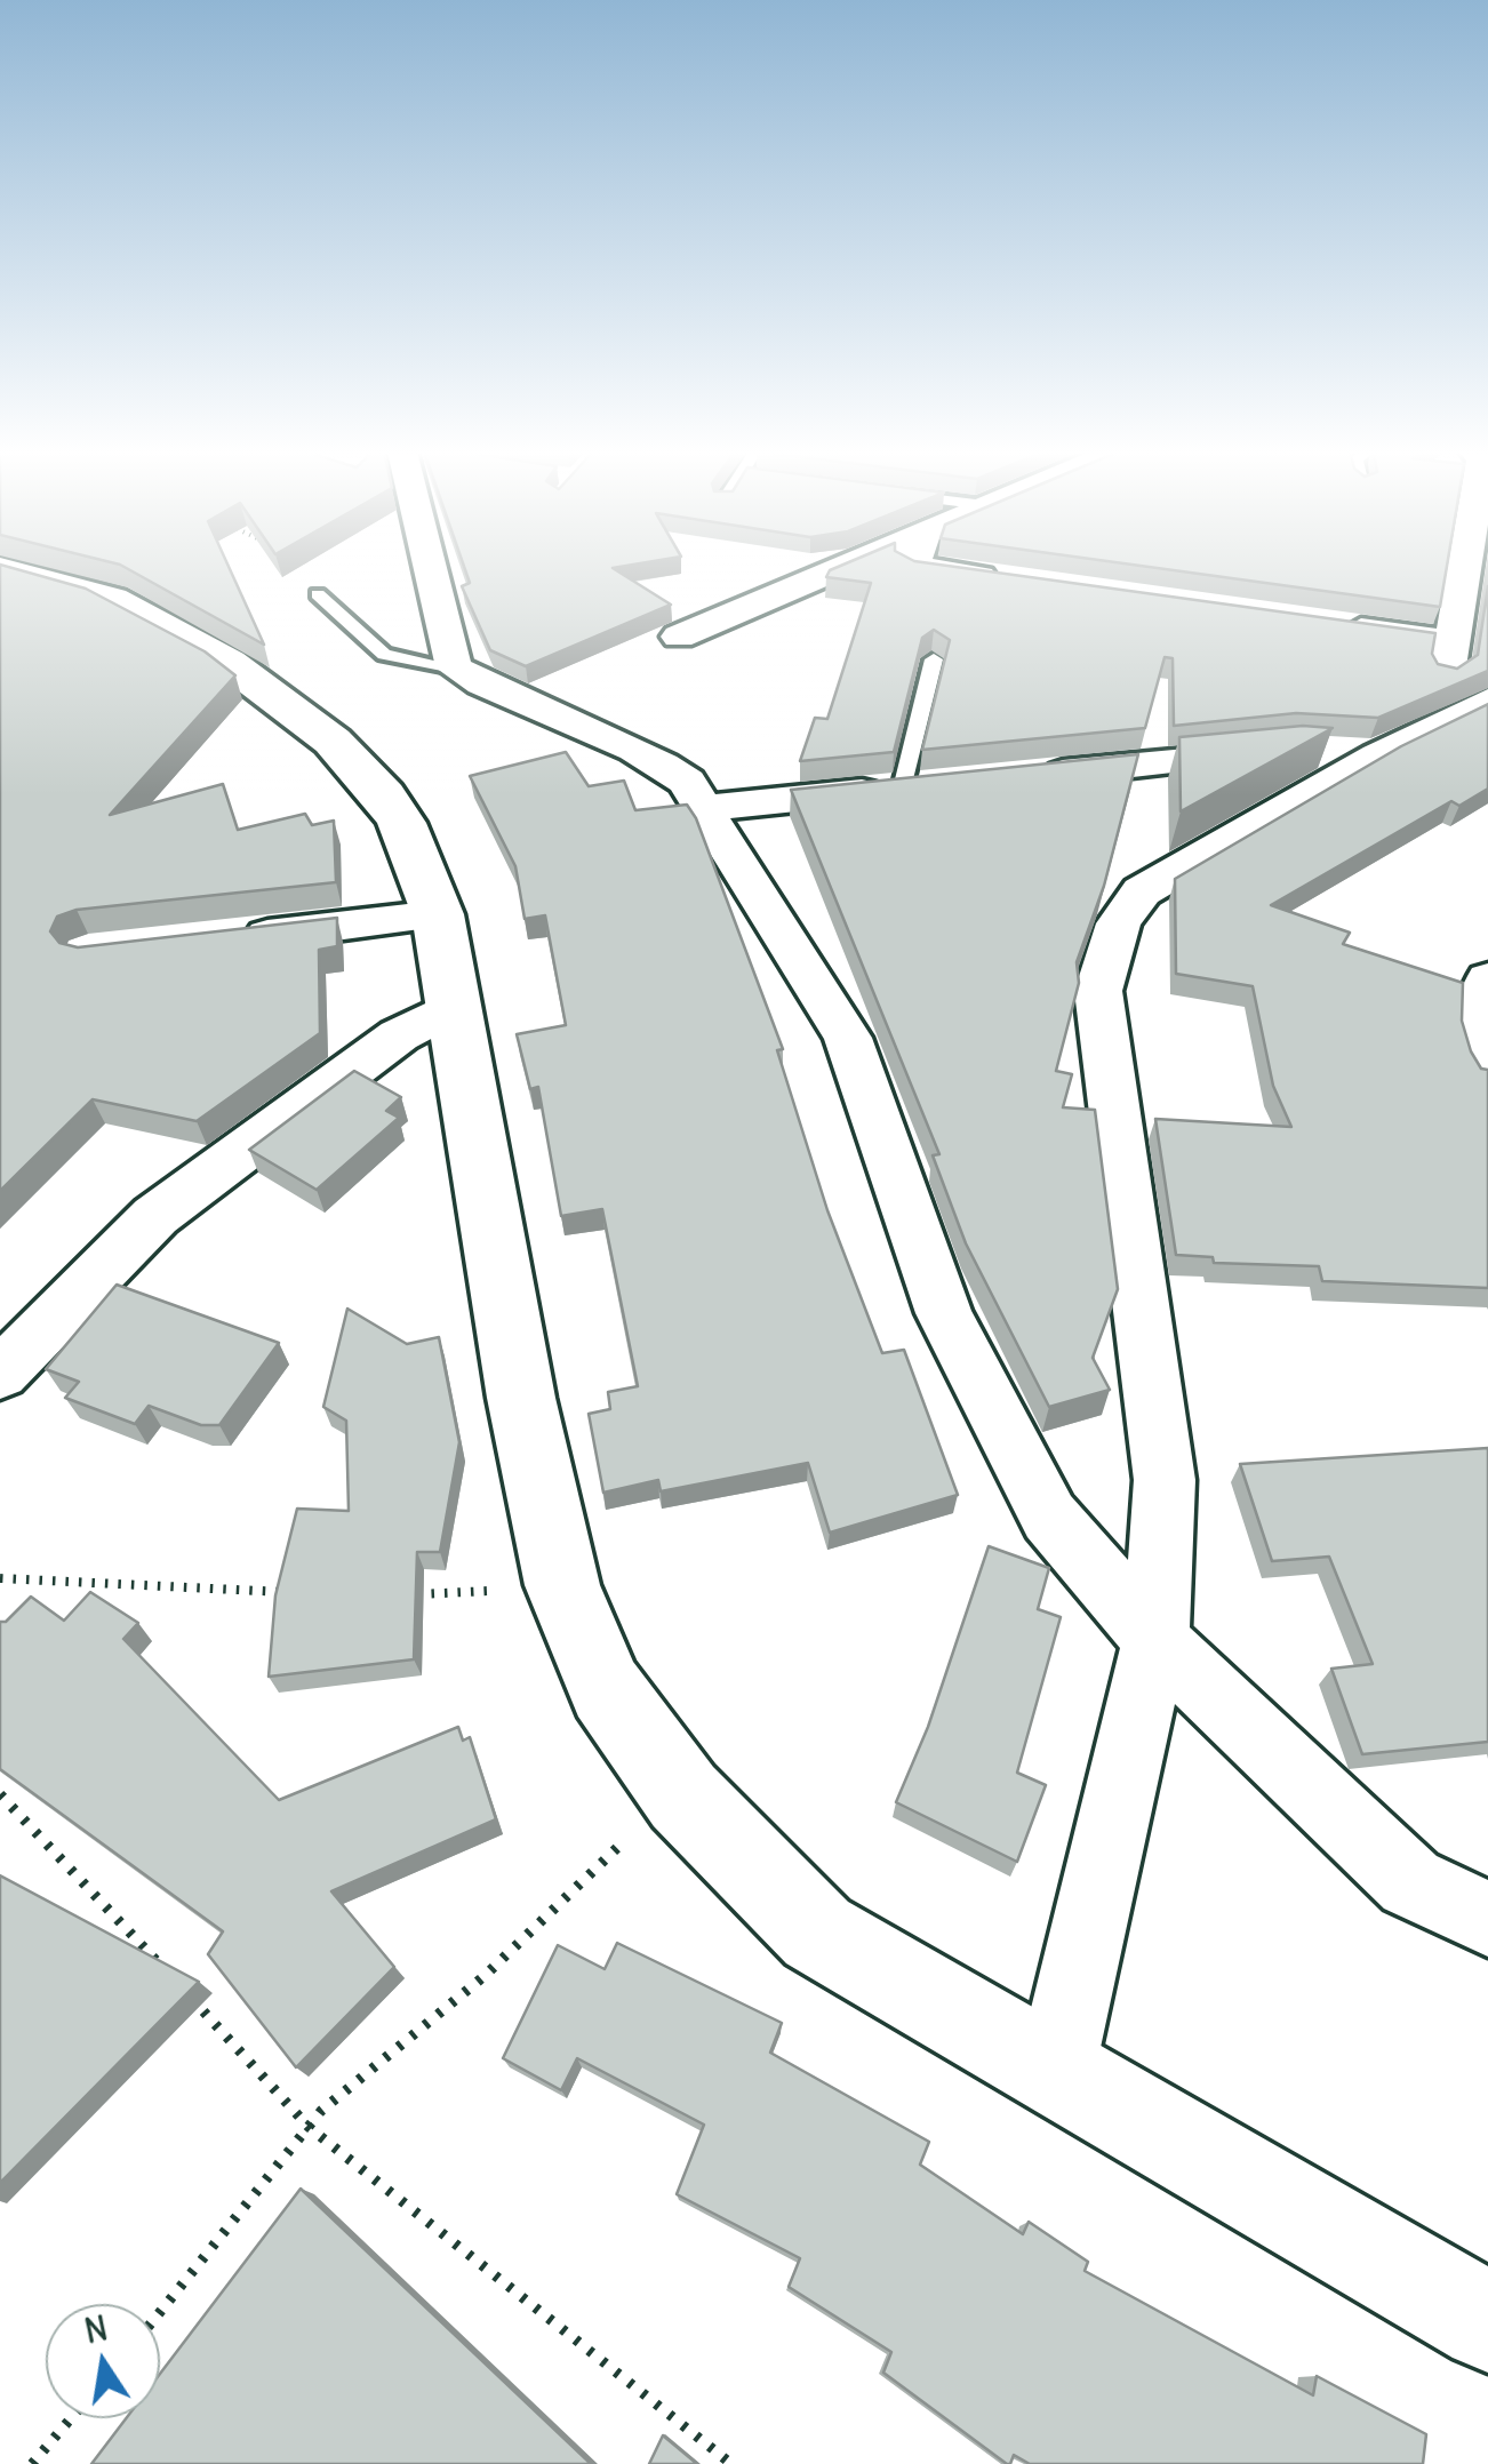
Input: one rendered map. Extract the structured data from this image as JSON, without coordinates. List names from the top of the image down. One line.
{"north":"top"}
